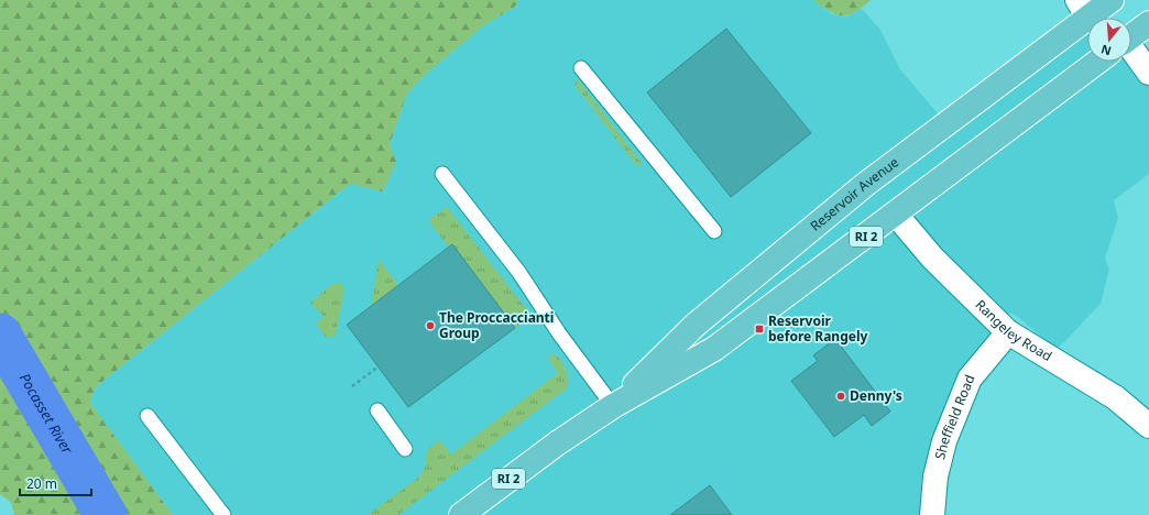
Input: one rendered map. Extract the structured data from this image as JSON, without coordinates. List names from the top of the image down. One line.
{"streets":{"main road":["Reservoir Avenue","RI 2"],"street":["Rangeley Road","Sheffield Road"]},"crossings":[["Reservoir Avenue","Rangeley Road"],["Rangeley Road","Sheffield Road"]],"water":["Pocasset River"],"places":{"other":["The Proccaccianti Group","Denny's"],"transit":["Reservoir before Rangely"]},"scale_bar":"20 m","north":"bottom"}
